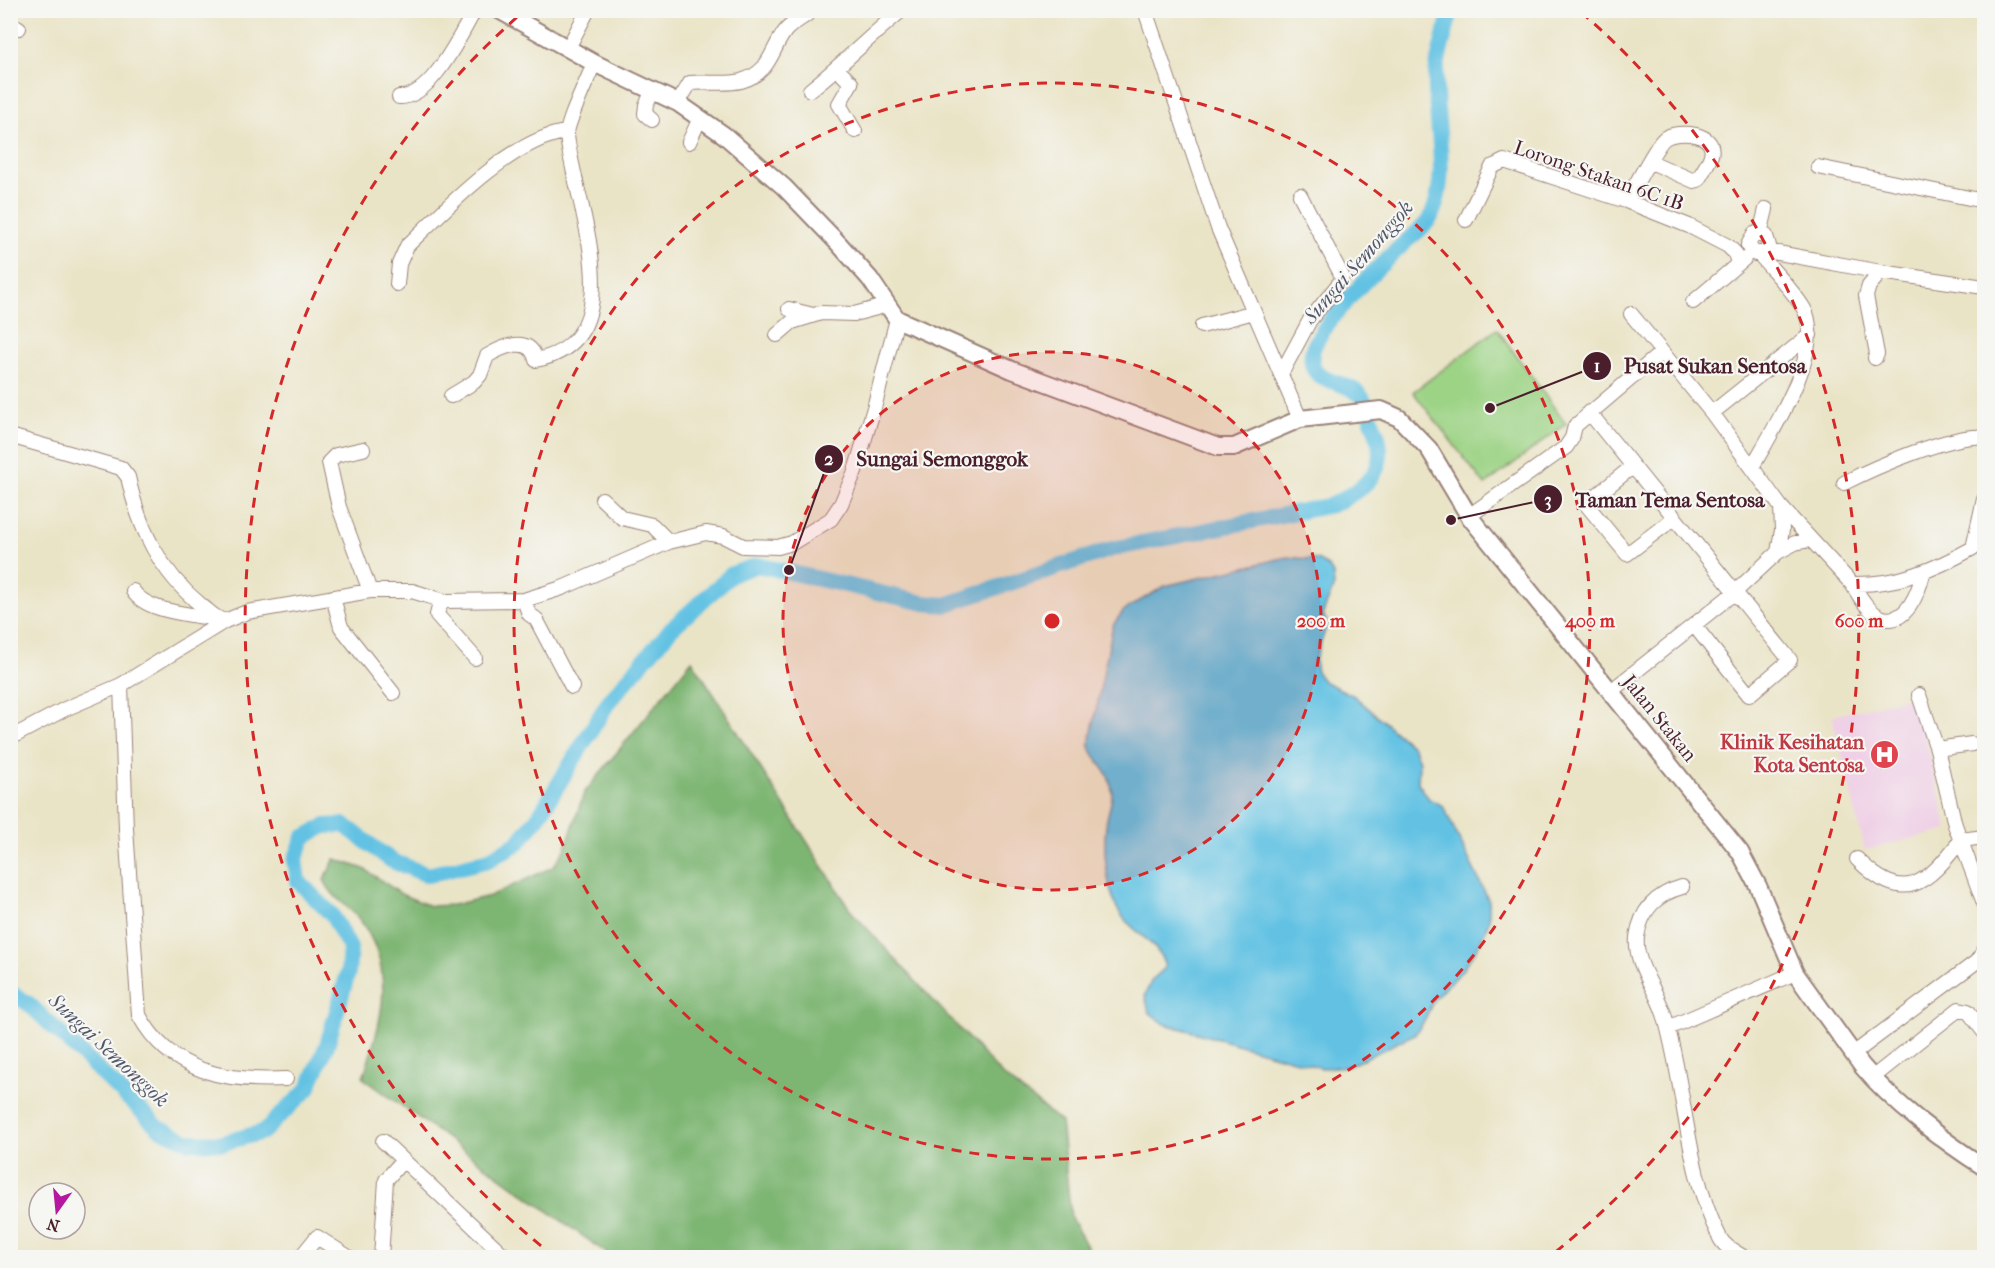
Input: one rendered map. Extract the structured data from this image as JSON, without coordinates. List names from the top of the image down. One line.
{"streets":{"main road":["Jalan Stakan"],"street":["Lorong Stakan 6C 1B"]},"water":["Sungai Semonggok"],"places":{"other":["Pusat Sukan Sentosa","Taman Tema Sentosa","Sungai Semonggok"],"hospital":["Klinik Kesihatan Kota Sentosa"]},"north":"bottom","rings":["200 m","400 m","600 m"]}
